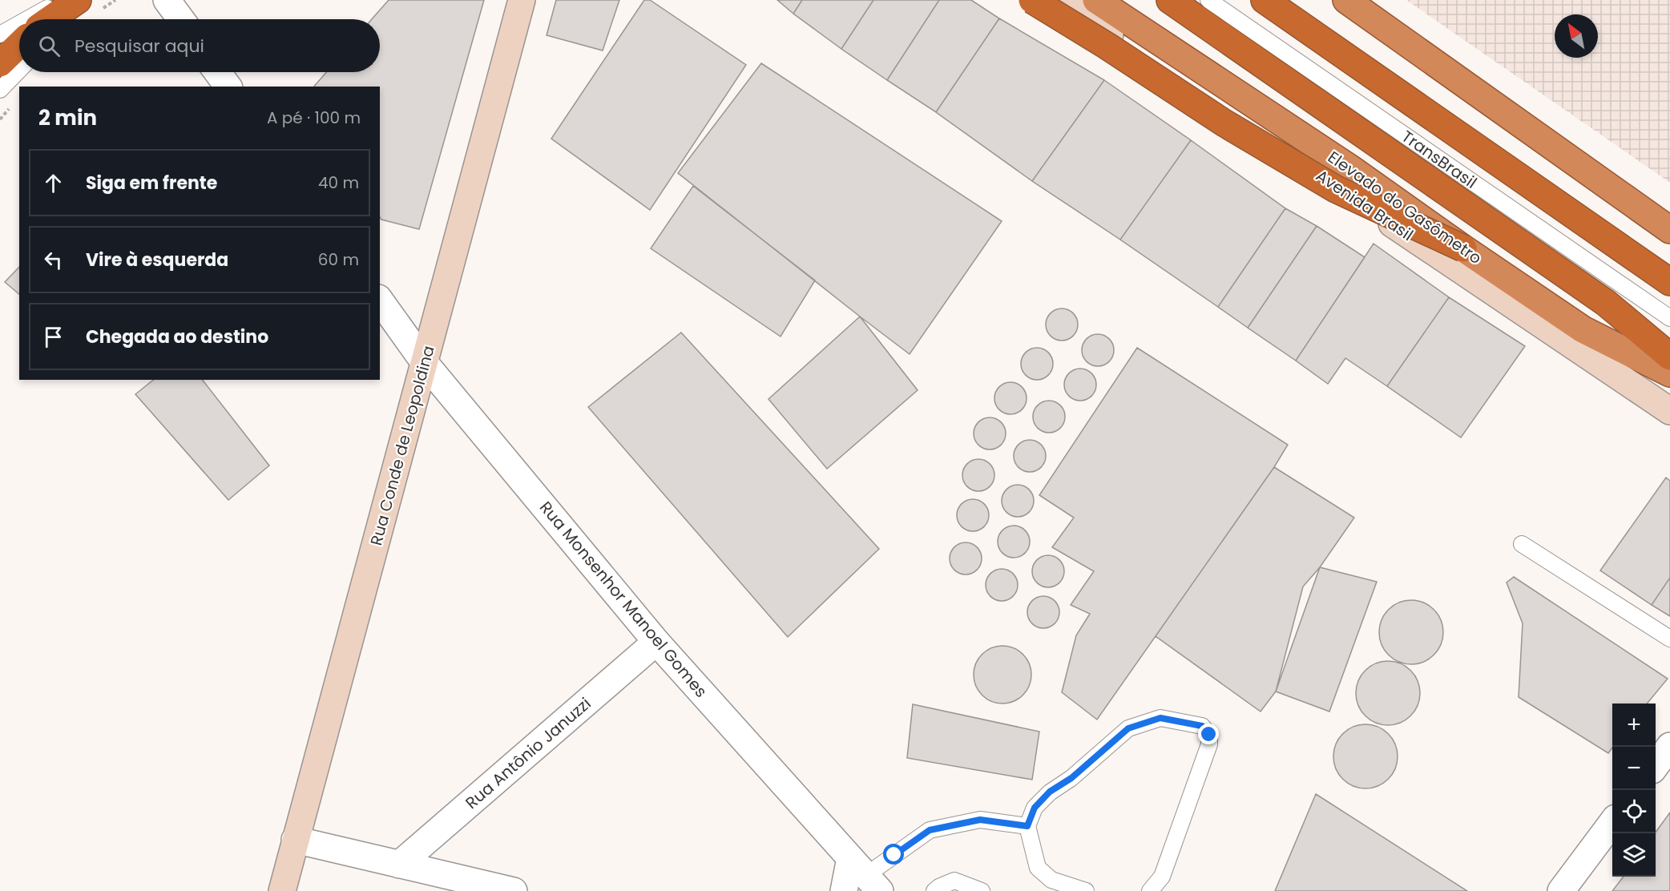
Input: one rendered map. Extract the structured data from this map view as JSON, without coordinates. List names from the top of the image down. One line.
{"streets":{"highway":["Elevado do Gasômetro"],"main road":["Avenida Brasil","Rua Conde de Leopoldina"],"street":["Rua Monsenhor Manoel Gomes","Rua Antônio Januzzi"],"lane":["TransBrasil"]},"crossings":[["Rua Conde de Leopoldina","Rua Monsenhor Manoel Gomes"],["Rua Monsenhor Manoel Gomes","Rua Antônio Januzzi"]],"north":"top left","page":{"search":"Pesquisar aqui","heading":["2 min","A pé · 100 m"],"list":[["Siga em frente","40 m"],["Vire à esquerda","60 m"],"Chegada ao destino"],"map_buttons":["+","−"]}}
